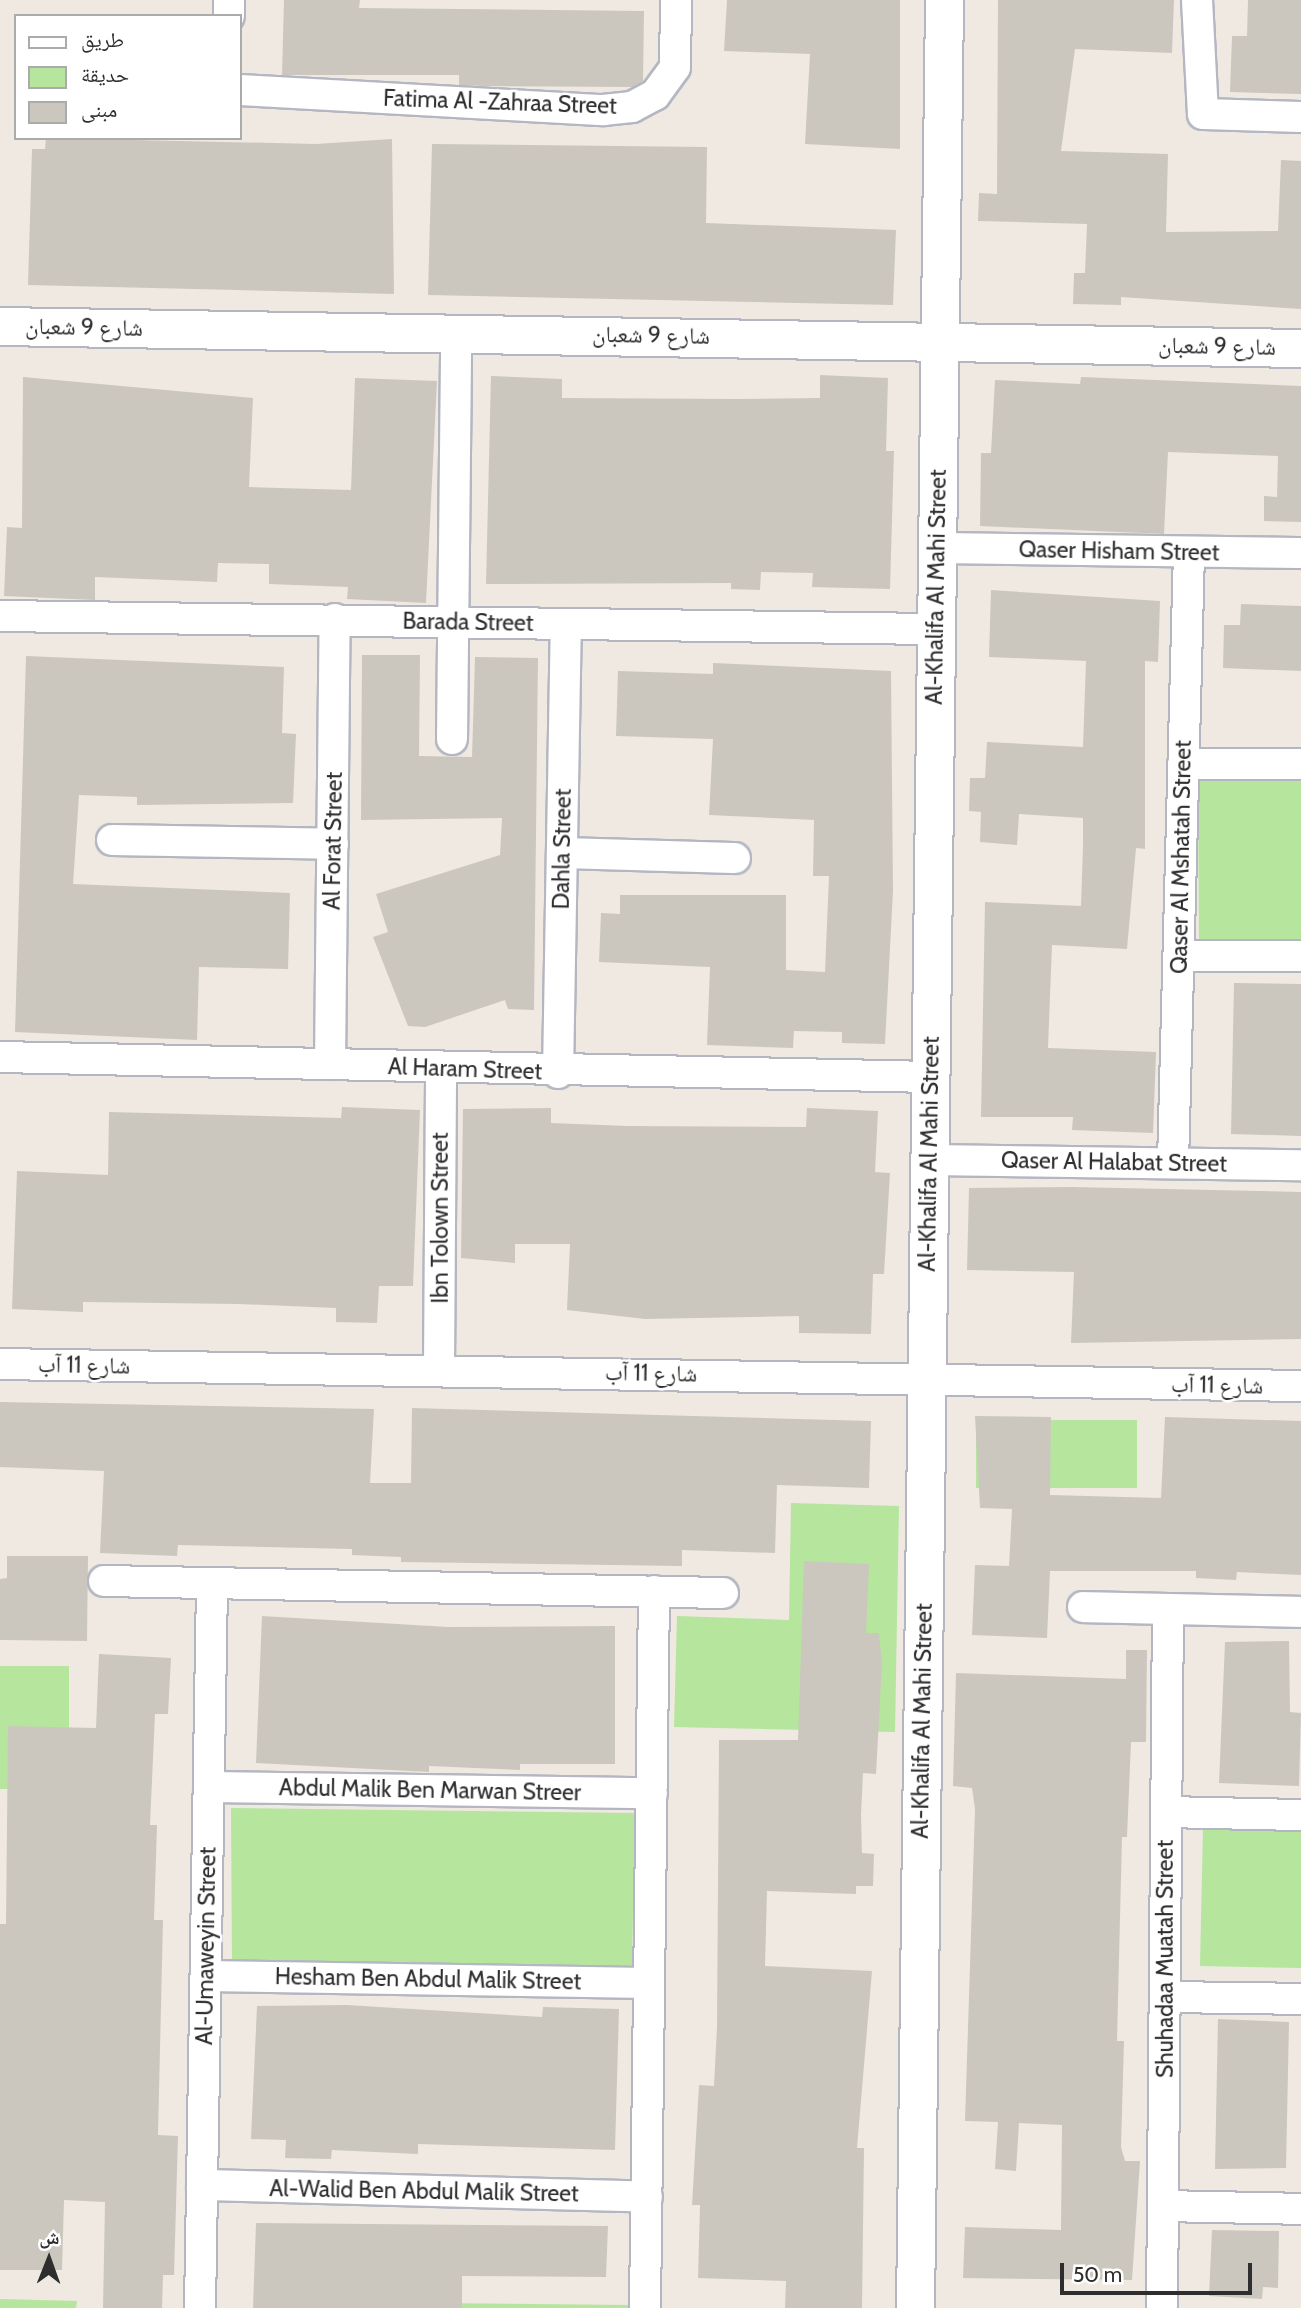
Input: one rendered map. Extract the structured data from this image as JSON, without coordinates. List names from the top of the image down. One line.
{"streets":{"street":["Fatima Al -Zahraa Street","شارع 9 شعبان","Qaser Hisham Street","Al-Khalifa Al Mahi Street","Barada Street","Al Forat Street","Dahla Street","Qaser Al Mshatah Street","Al Haram Street","Qaser Al Halabat Street","Ibn Tolown Street","شارع 11 آب","Abdul Malik Ben Marwan Streer","Al-Umaweyin Street","Shuhadaa Muatah Street","Hesham Ben Abdul Malik Street","Al-Walid Ben Abdul Malik Street"]},"crossings":[["شارع 9 شعبان","Al-Khalifa Al Mahi Street"],["Qaser Hisham Street","Al-Khalifa Al Mahi Street"],["Qaser Hisham Street","Qaser Al Mshatah Street"],["Al-Khalifa Al Mahi Street","Barada Street"],["Al-Khalifa Al Mahi Street","Al Haram Street"],["Al-Khalifa Al Mahi Street","Qaser Al Halabat Street"],["Al-Khalifa Al Mahi Street","شارع 11 آب"],["Barada Street","Al Forat Street"],["Barada Street","Dahla Street"],["Al Forat Street","Al Haram Street"],["Dahla Street","Al Haram Street"],["Qaser Al Mshatah Street","Qaser Al Halabat Street"],["Al Haram Street","Ibn Tolown Street"],["Ibn Tolown Street","شارع 11 آب"],["Abdul Malik Ben Marwan Streer","Al-Umaweyin Street"],["Al-Umaweyin Street","Hesham Ben Abdul Malik Street"],["Al-Umaweyin Street","Al-Walid Ben Abdul Malik Street"]],"legend":["طريق","حديقة","مبنى"],"scale_bar":"50 m","north":"top"}
